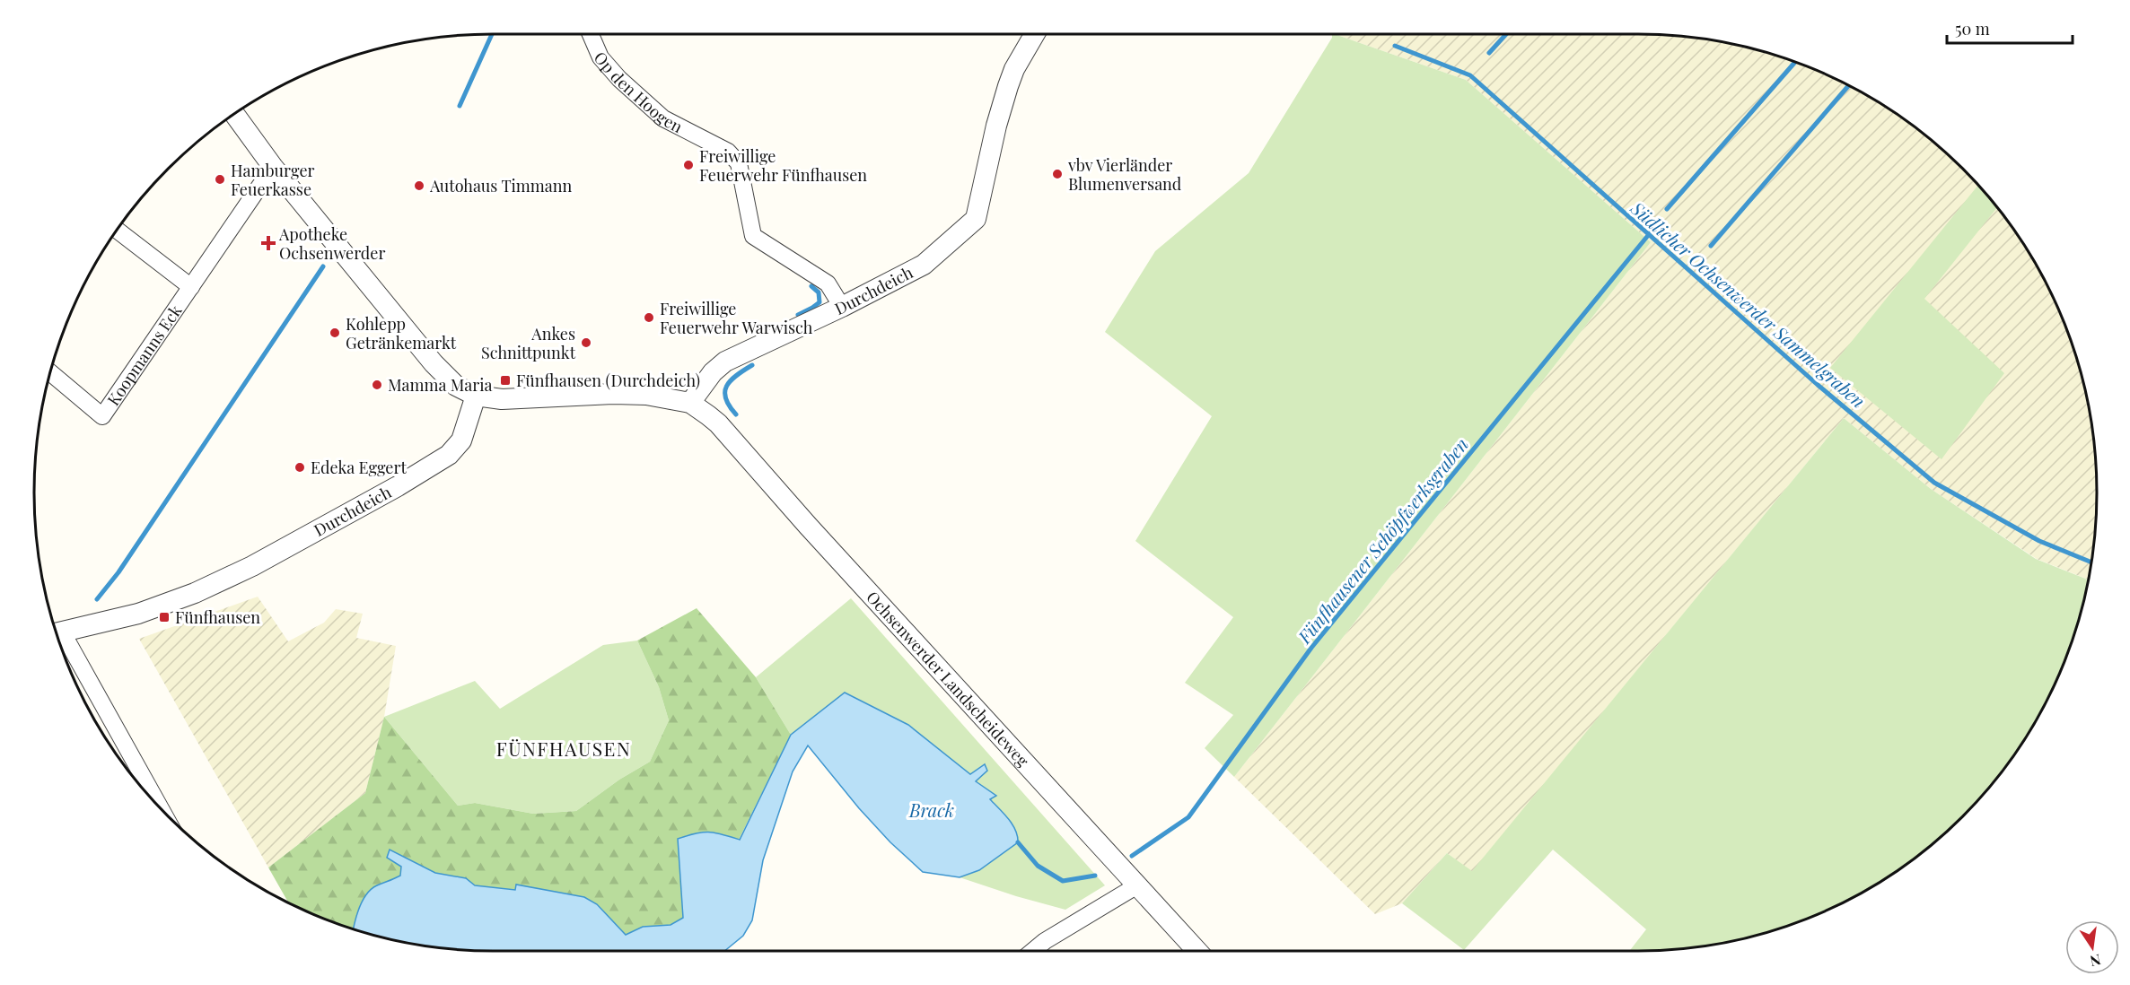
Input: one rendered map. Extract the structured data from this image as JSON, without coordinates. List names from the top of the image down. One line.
{"streets":{"street":["Op den Hoogen","Durchdeich","Koopmanns Eck","Ochsenwerder Landscheideweg"]},"crossings":[["Op den Hoogen","Durchdeich"],["Durchdeich","Ochsenwerder Landscheideweg"]],"districts":["FÜNFHAUSEN"],"water":["Südlicher Ochsenwerder Sammelgraben","Fünfhausener Schöpfwerksgraben","Brack"],"places":{"other":["Freiwillige Feuerwehr Fünfhausen","vbv Vierländer Blumenversand","Hamburger Feuerkasse","Autohaus Timmann","Freiwillige Feuerwehr Warwisch","Kohlepp Getränkemarkt","Ankes Schnittpunkt","Mamma Maria","Edeka Eggert"],"health":["Apotheke Ochsenwerder"],"transit":["Fünfhausen (Durchdeich)","Fünfhausen"]},"scale_bar":"50 m","north":"bottom"}
